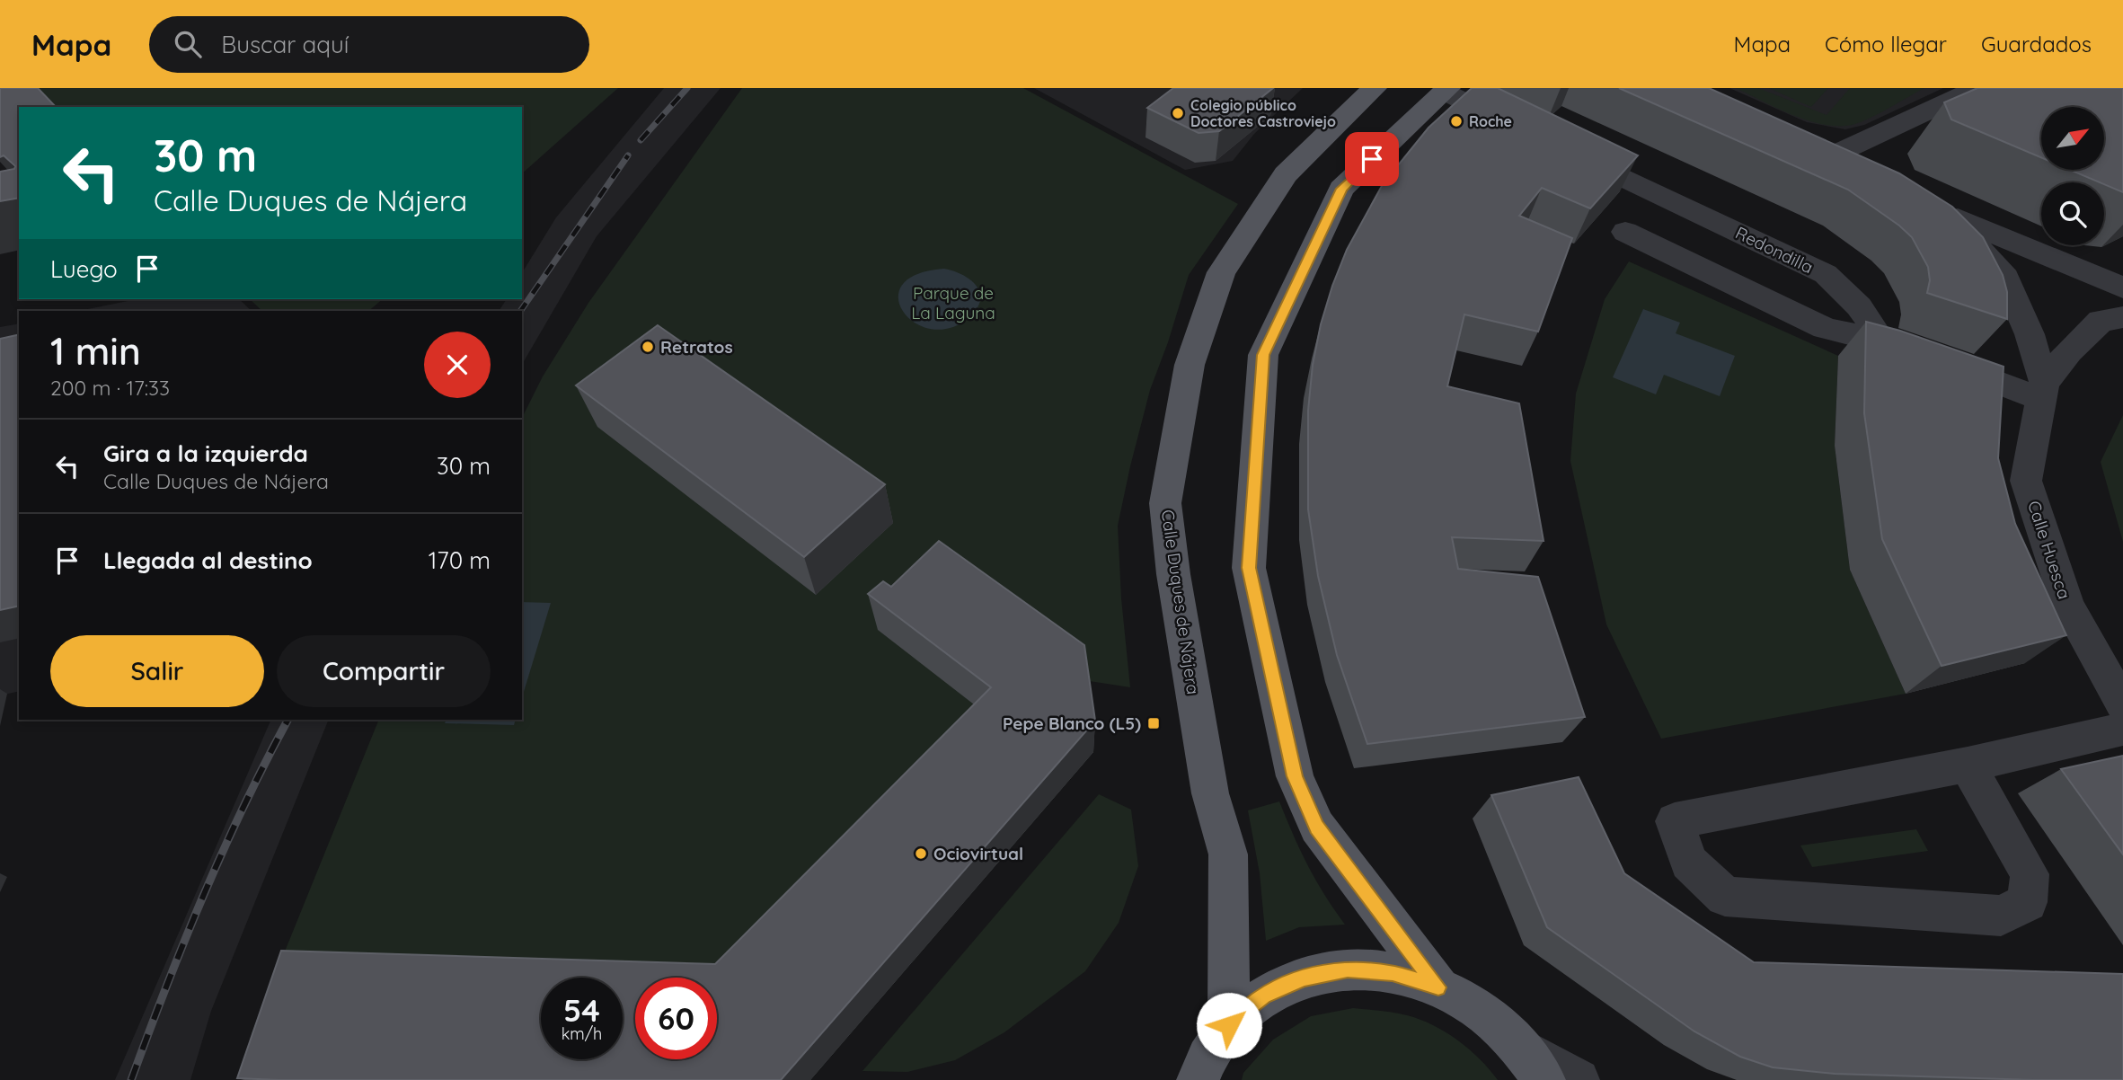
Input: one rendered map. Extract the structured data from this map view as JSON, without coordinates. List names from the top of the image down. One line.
{"streets":{"main road":["Calle Duques de Nájera"],"street":["Redondilla","Calle Huesca"]},"parks":["Parque de La Laguna"],"places":{"other":["Colegio público Doctores Castroviejo","Roche","Retratos","Ociovirtual"],"transit":["Pepe Blanco (L5)"]},"north":"top right","page":{"header":"Mapa","search":"Buscar aquí","nav":["Mapa","Cómo llegar","Guardados"],"turn":["30 m","Calle Duques de Nájera"],"then":"Luego","heading":["1 min","200 m · 17:33"],"list":[{"name":"Gira a la izquierda","note":"Calle Duques de Nájera","value":"30 m"},{"name":"Llegada al destino","value":"170 m"}],"buttons":["Salir","Compartir"],"speed":"54 km/h","limit":"60"}}
